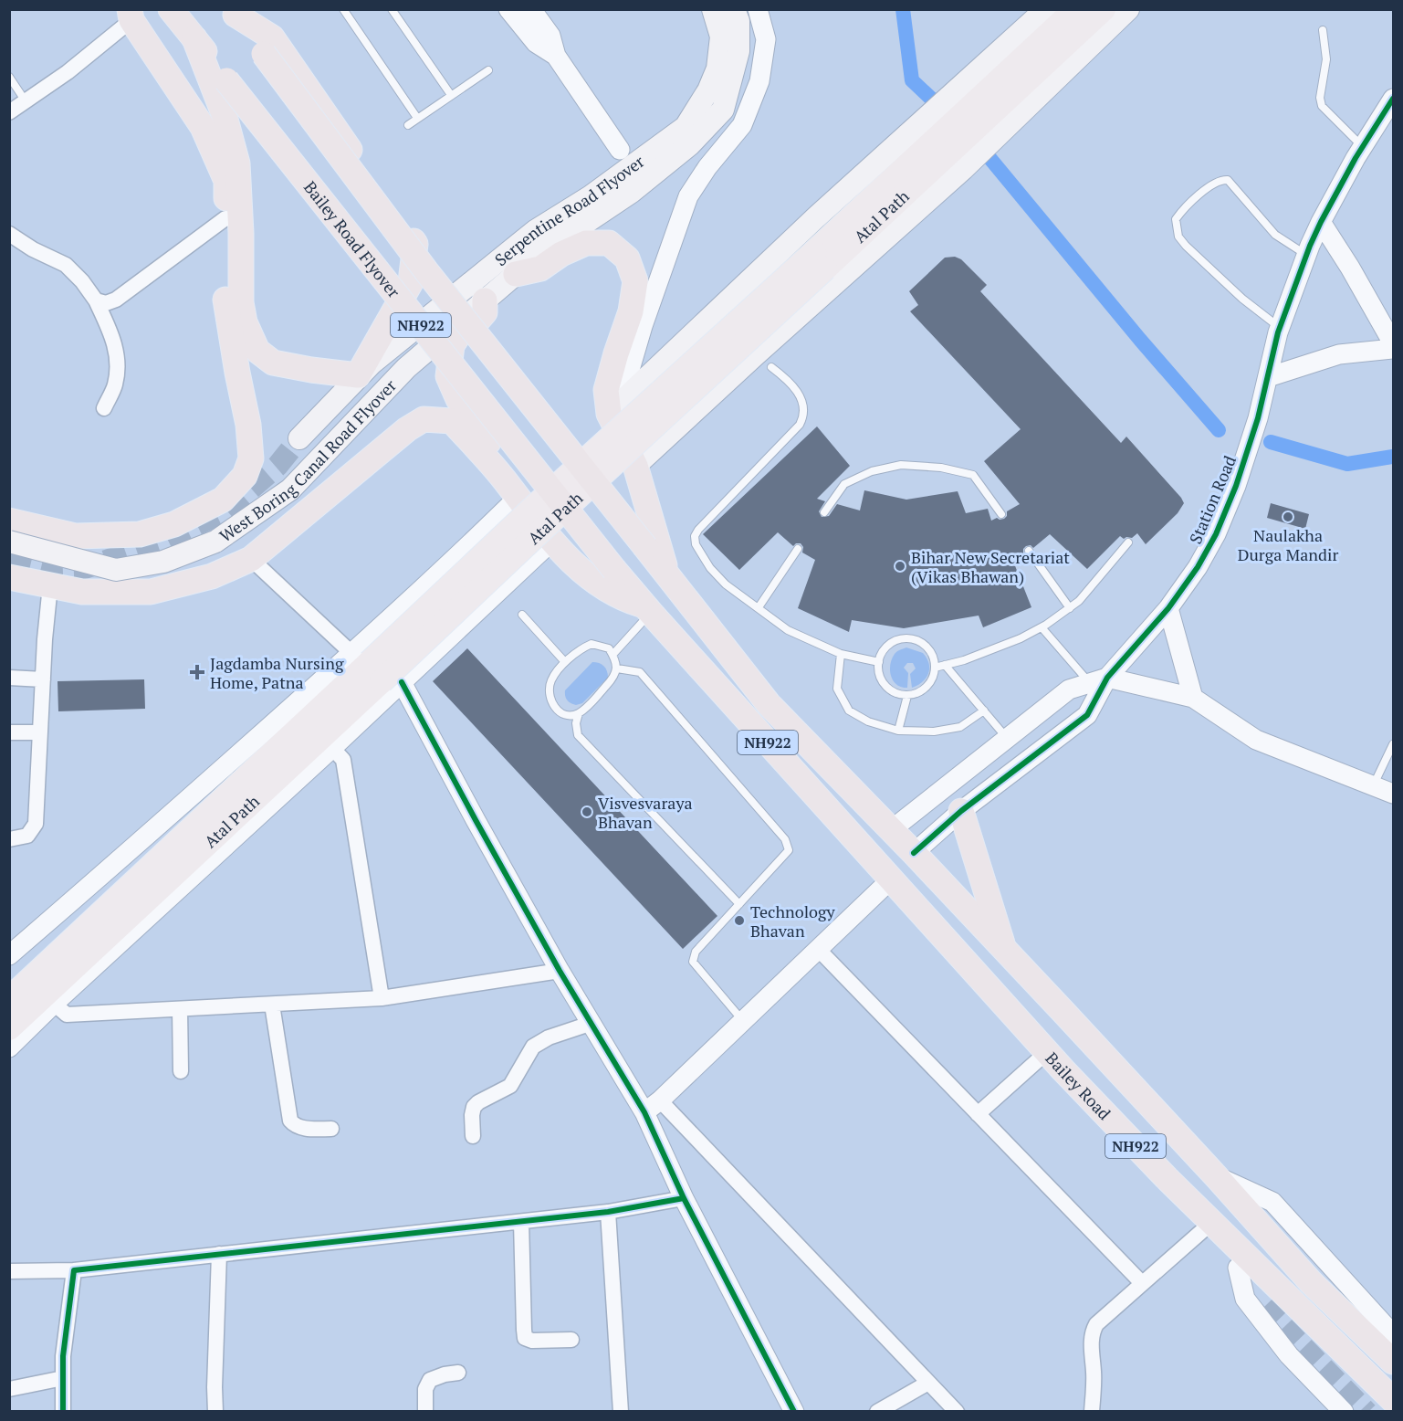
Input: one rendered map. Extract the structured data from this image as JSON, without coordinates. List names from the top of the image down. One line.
{"streets":{"highway":["Bailey Road Flyover","NH922","Bailey Road"],"main road":["Serpentine Road Flyover","Atal Path","West Boring Canal Road Flyover"],"street":["Station Road"]},"crossings":[["Serpentine Road Flyover","West Boring Canal Road Flyover"],["Bailey Road Flyover","NH922"],["NH922","Station Road"],["NH922","Bailey Road"]],"places":{"other":["Naulakha Durga Mandir","Bihar New Secretariat (Vikas Bhawan)","Visvesvaraya Bhavan","Technology Bhavan"],"health":["Jagdamba Nursing Home, Patna"]}}
